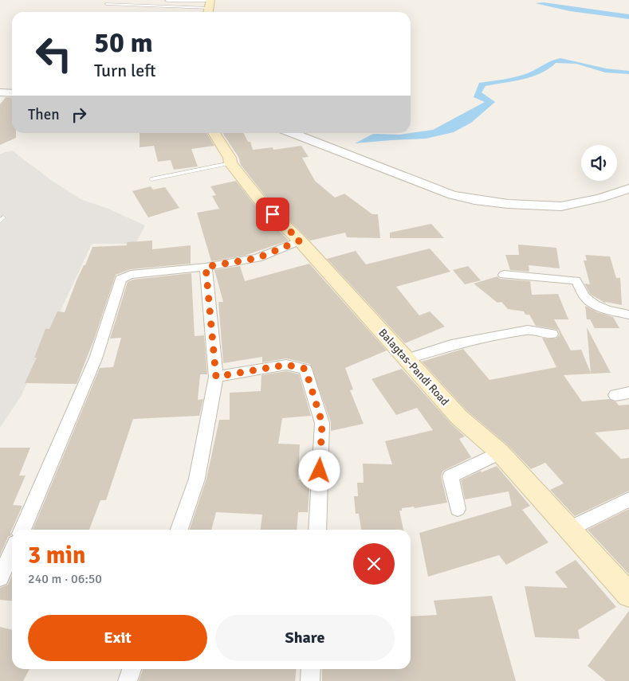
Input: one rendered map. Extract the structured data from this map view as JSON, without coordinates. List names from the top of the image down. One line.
{"streets":{"main road":["Balagtas-Pandi Road"]},"page":{"turn":["50 m","Turn left"],"then":"Then","heading":["3 min","240 m · 06:50"],"buttons":["Exit","Share"]}}
